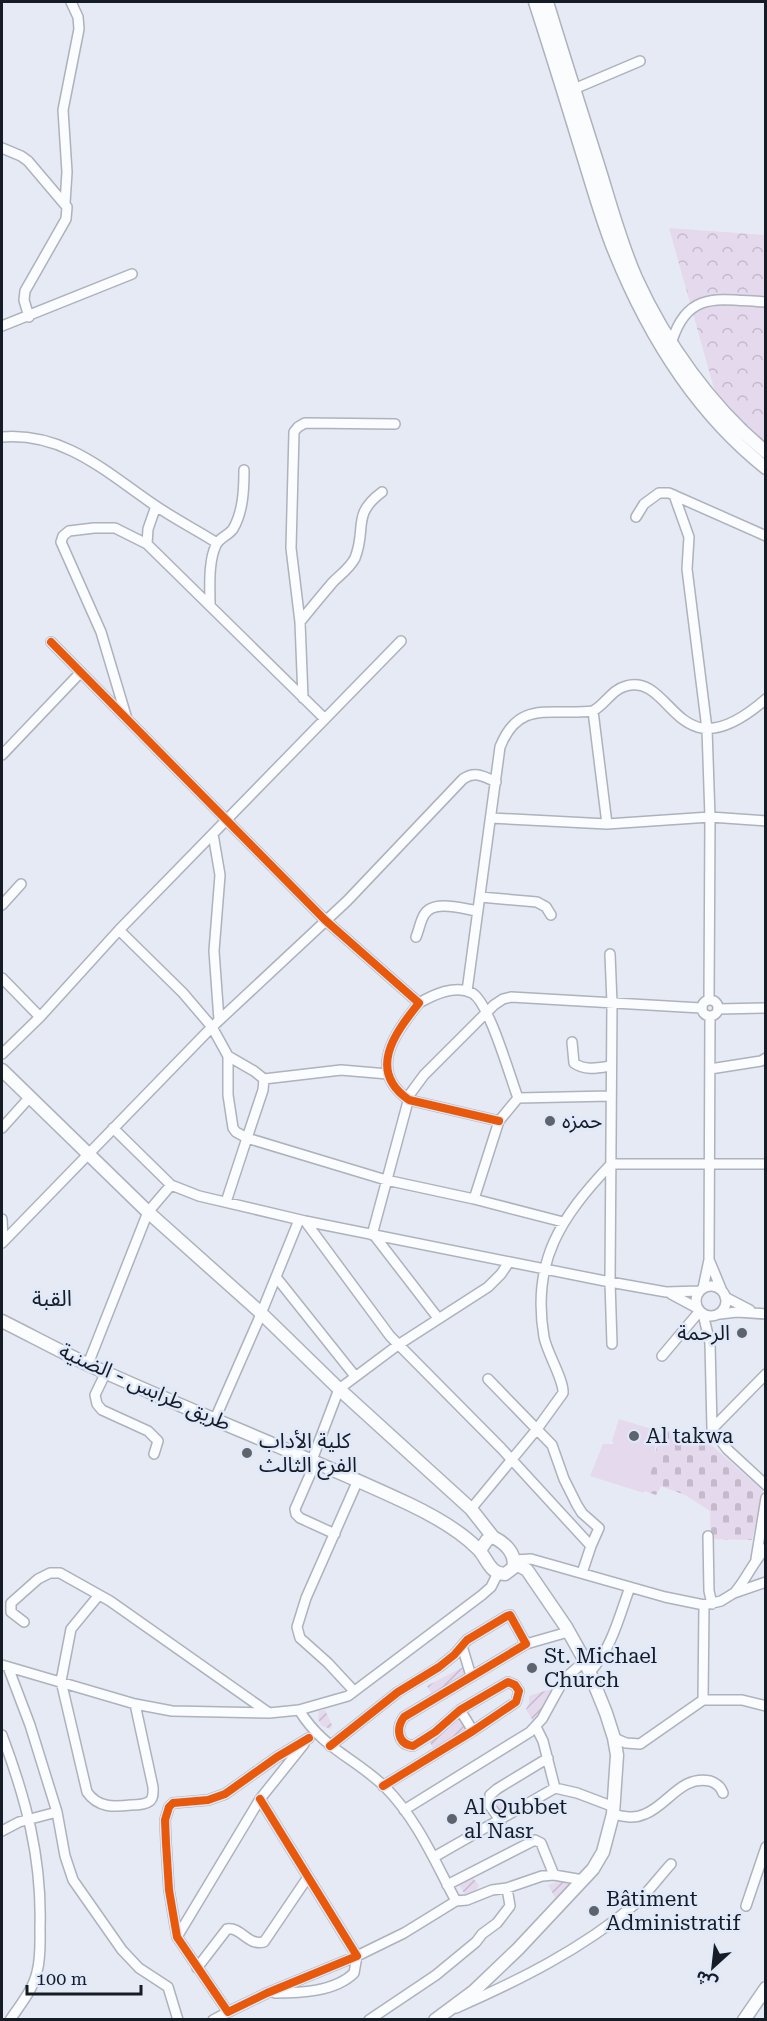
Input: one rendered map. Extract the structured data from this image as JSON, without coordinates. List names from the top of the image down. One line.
{"streets":{"main road":["طريق طرابس - الضنية"]},"districts":["القبة"],"places":["حمزه","الرحمة","Al takwa","كلية الأداب الفرع الثالث","St. Michael Church","Al Qubbet al Nasr","Bâtiment Administratif"],"scale_bar":"100 m","north":"bottom left"}
